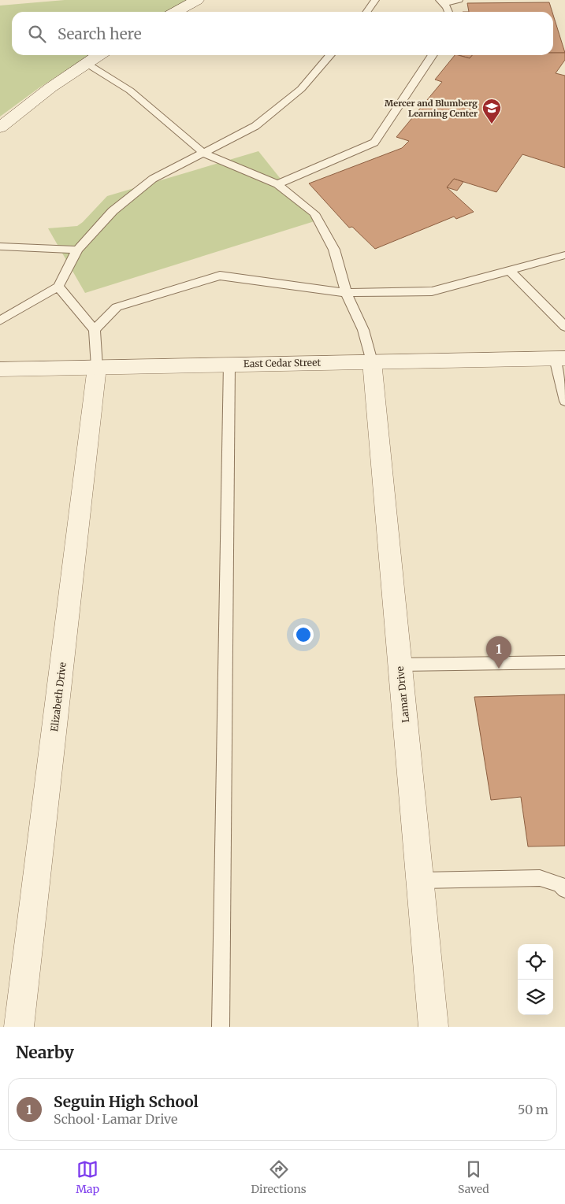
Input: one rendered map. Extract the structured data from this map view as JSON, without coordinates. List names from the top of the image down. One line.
{"streets":{"street":["East Cedar Street","Lamar Drive","Elizabeth Drive"]},"crossings":[["East Cedar Street","Lamar Drive"],["East Cedar Street","Elizabeth Drive"]],"places":{"school or university":["Mercer and Blumberg Learning Center"]},"page":{"search":"Search here","pins":"1","heading":"Nearby","list":[{"mark":"1","name":"Seguin High School","note":"School · Lamar Drive","value":"50 m"}],"nav":["Map","Directions","Saved"]}}
